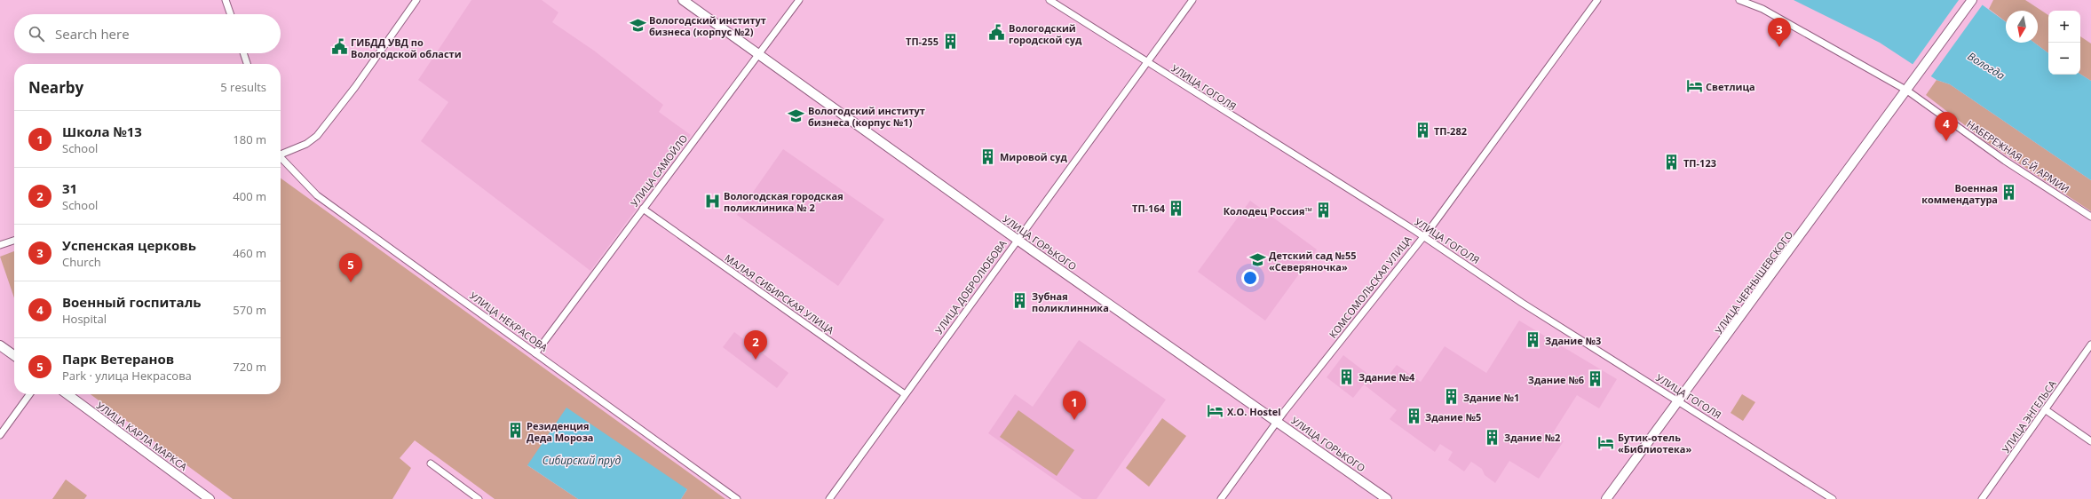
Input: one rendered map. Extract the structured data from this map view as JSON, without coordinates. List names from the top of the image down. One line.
{"streets":{"street":["УЛИЦА ГОГОЛЯ","НАБЕРЕЖНАЯ 6-Й АРМИИ","УЛИЦА САМОЙЛО","УЛИЦА ГОРЬКОГО","УЛИЦА ЧЕРНЫШЕВСКОГО","УЛИЦА ДОБРОЛЮБОВА","КОМСОМОЛЬСКАЯ УЛИЦА","МАЛАЯ СИБИРСКАЯ УЛИЦА","УЛИЦА НЕКРАСОВА","УЛИЦА ЭНГЕЛЬСА","УЛИЦА КАРЛА МАРКСА"]},"crossings":[["УЛИЦА ГОГОЛЯ","УЛИЦА ЧЕРНЫШЕВСКОГО"],["УЛИЦА ГОГОЛЯ","УЛИЦА ДОБРОЛЮБОВА"],["УЛИЦА ГОГОЛЯ","КОМСОМОЛЬСКАЯ УЛИЦА"],["НАБЕРЕЖНАЯ 6-Й АРМИИ","УЛИЦА ЧЕРНЫШЕВСКОГО"],["УЛИЦА САМОЙЛО","УЛИЦА ГОРЬКОГО"],["УЛИЦА САМОЙЛО","МАЛАЯ СИБИРСКАЯ УЛИЦА"],["УЛИЦА САМОЙЛО","УЛИЦА НЕКРАСОВА"],["УЛИЦА ГОРЬКОГО","УЛИЦА ДОБРОЛЮБОВА"],["УЛИЦА ГОРЬКОГО","КОМСОМОЛЬСКАЯ УЛИЦА"],["УЛИЦА ДОБРОЛЮБОВА","МАЛАЯ СИБИРСКАЯ УЛИЦА"]],"water":["Вологда","Сибирский пруд"],"places":{"school or university":["Вологодский институт бизнеса (корпус №2)","Вологодский институт бизнеса (корпус №1)","Детский сад №55 «Северяночка»"],"public building":["Вологодский городской суд","ГИБДД УВД по Вологодской области"],"building":["ТП-255","ТП-282","Мировой суд","ТП-123","Военная коммендатура","ТП-164","Колодец Россия™","Зубная поликлинника","Здание №3","Здание №4","Здание №6","Здание №1","Здание №5","Резиденция Деда Мороза","Здание №2"],"hotel":["Светлица","X.O. Hostel","Бутик-отель «Библиотека»"],"hospital":["Вологодская городская поликлиника № 2"]},"north":"bottom","page":{"map_buttons":["+","−"],"search":"Search here","pins":["3","4","5","2","1"],"heading":["Nearby","5 results"],"list":[{"mark":"1","name":"Школа №13","note":"School","value":"180 m"},{"mark":"2","name":"31","note":"School","value":"400 m"},{"mark":"3","name":"Успенская церковь","note":"Church","value":"460 m"},{"mark":"4","name":"Военный госпиталь","note":"Hospital","value":"570 m"},{"mark":"5","name":"Парк Ветеранов","note":"Park · улица Некрасова","value":"720 m"}]}}
